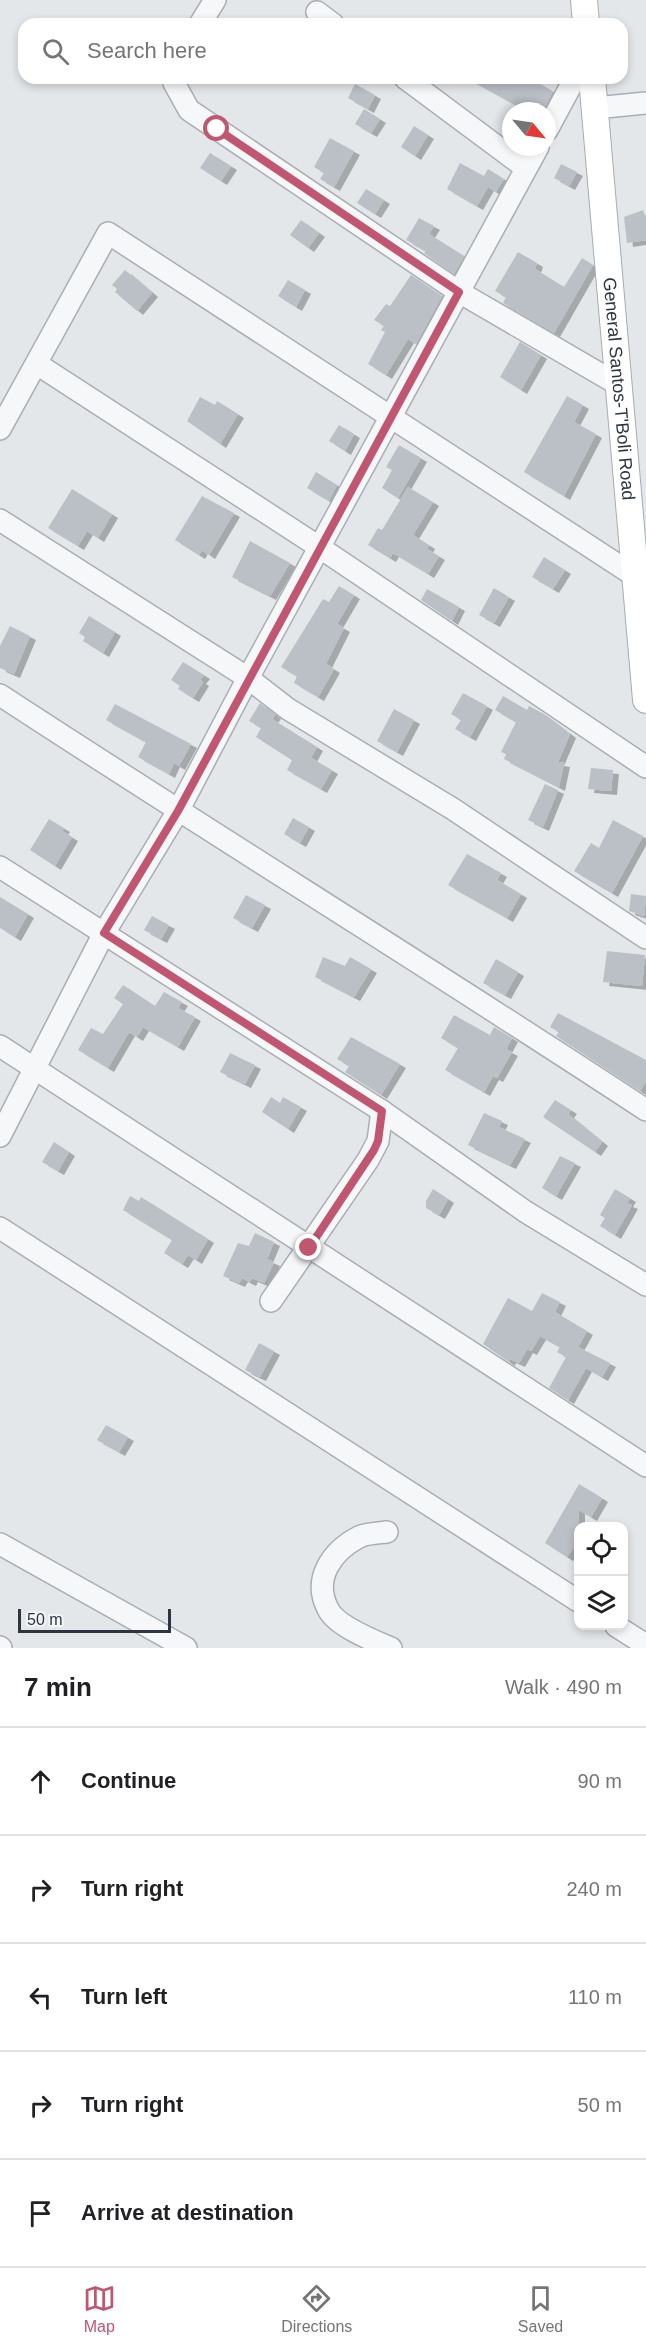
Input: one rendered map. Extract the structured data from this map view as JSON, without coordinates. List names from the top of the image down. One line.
{"streets":{"main road":["General Santos-T'Boli Road"]},"scale_bar":"50 m","north":"bottom right","page":{"search":"Search here","scale":"50 m","heading":["7 min","Walk · 490 m"],"list":[["Continue","90 m"],["Turn right","240 m"],["Turn left","110 m"],["Turn right","50 m"],"Arrive at destination"],"nav":["Map","Directions","Saved"]}}
